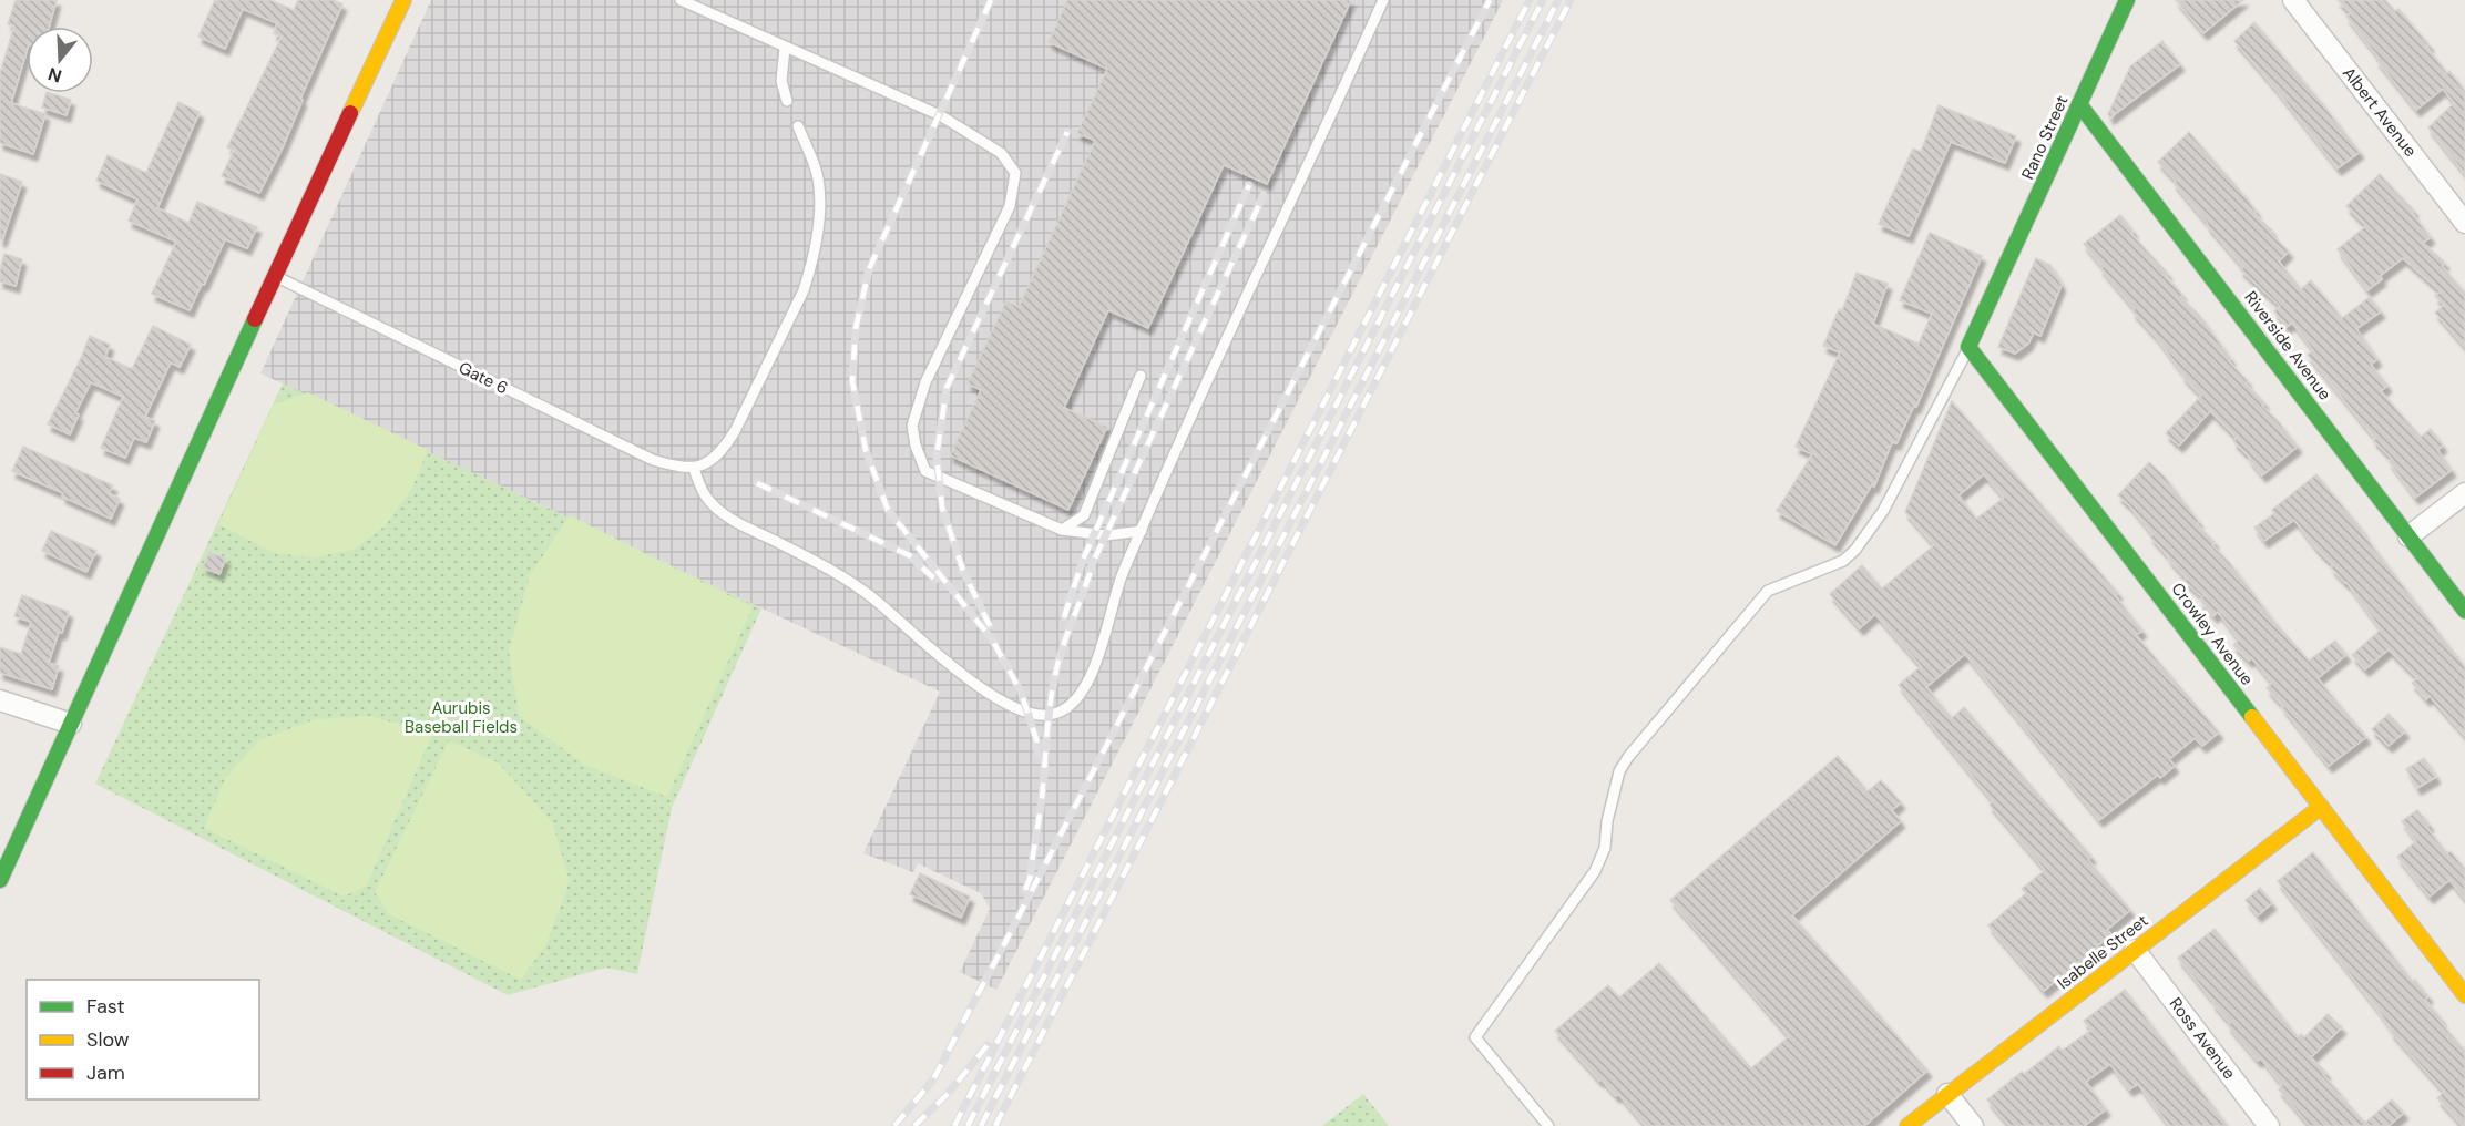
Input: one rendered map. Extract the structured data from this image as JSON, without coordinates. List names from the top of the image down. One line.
{"streets":{"street":["Albert Avenue","Rano Street","Riverside Avenue","Crowley Avenue","Isabelle Street","Ross Avenue"],"lane":["Gate 6"]},"crossings":[["Rano Street","Riverside Avenue"],["Rano Street","Crowley Avenue"],["Crowley Avenue","Isabelle Street"],["Isabelle Street","Ross Avenue"]],"parks":["Aurubis Baseball Fields"],"legend":["Fast","Slow","Jam"],"north":"bottom"}
